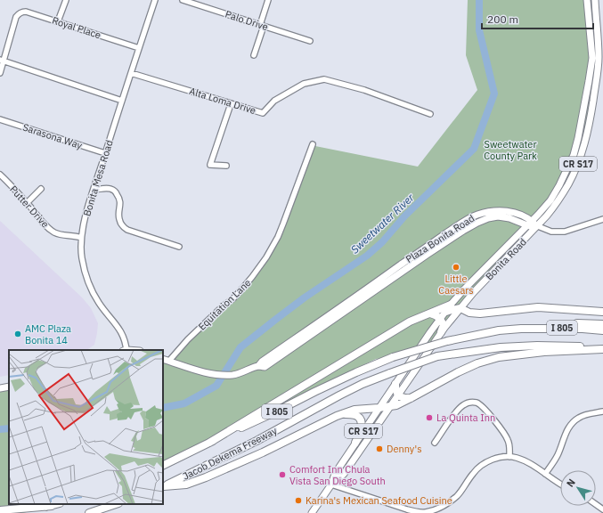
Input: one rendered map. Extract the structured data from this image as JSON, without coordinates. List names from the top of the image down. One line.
{"streets":{"highway":["I 805","Jacob Dekema Freeway"],"main road":["CR S17","Plaza Bonita Road","Bonita Road"],"street":["Palo Drive","Royal Place","Alta Loma Drive","Sarasona Way","Bonita Mesa Road","Putter Drive","Equitation Lane"]},"crossings":[["Royal Place","Bonita Mesa Road"],["Alta Loma Drive","Bonita Mesa Road"],["Sarasona Way","Bonita Mesa Road"],["Bonita Mesa Road","Putter Drive"],["Plaza Bonita Road","Bonita Road"],["Plaza Bonita Road","Equitation Lane"]],"water":["Sweetwater River"],"parks":["Sweetwater County Park"],"places":["Little Caesars","AMC Plaza Bonita 14","La Quinta Inn","Denny's","Comfort Inn Chula Vista San Diego South","Karina's Mexican Seafood Cuisine"],"scale_bar":"200 m","north":"top left"}
